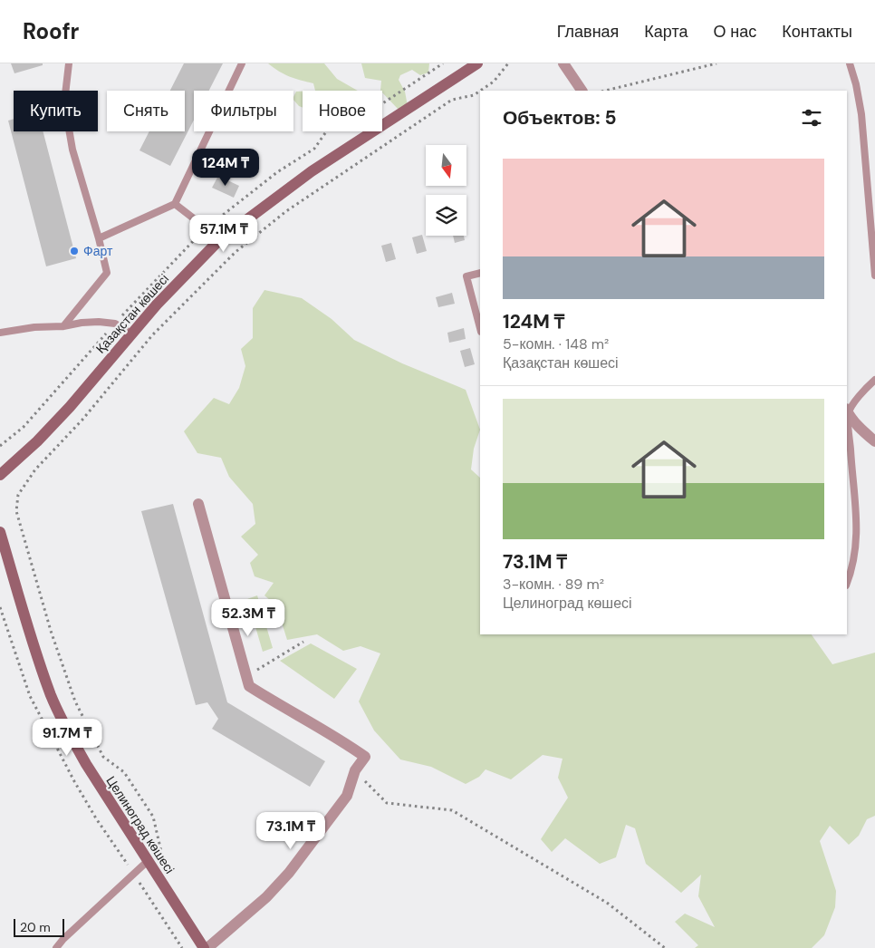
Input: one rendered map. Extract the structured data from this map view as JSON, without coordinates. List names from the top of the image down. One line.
{"streets":{"street":["Қазақстан көшесі","Целиноград көшесі"]},"places":["Фарт"],"scale_bar":"20 m","north":"bottom","page":{"header":"Roofr","nav":["Главная","Карта","О нас","Контакты"],"chip":["Купить","Снять","Фильтры","Новое"],"heading":"Объектов: 5","list":[{"name":"124M ₸","note":"5-комн. · 148 m² · Қазақстан көшесі"},{"name":"73.1M ₸","note":"3-комн. · 89 m² · Целиноград көшесі"}],"price":["124M ₸","57.1M ₸","52.3M ₸","91.7M ₸","73.1M ₸"],"scale":"20 m"}}
